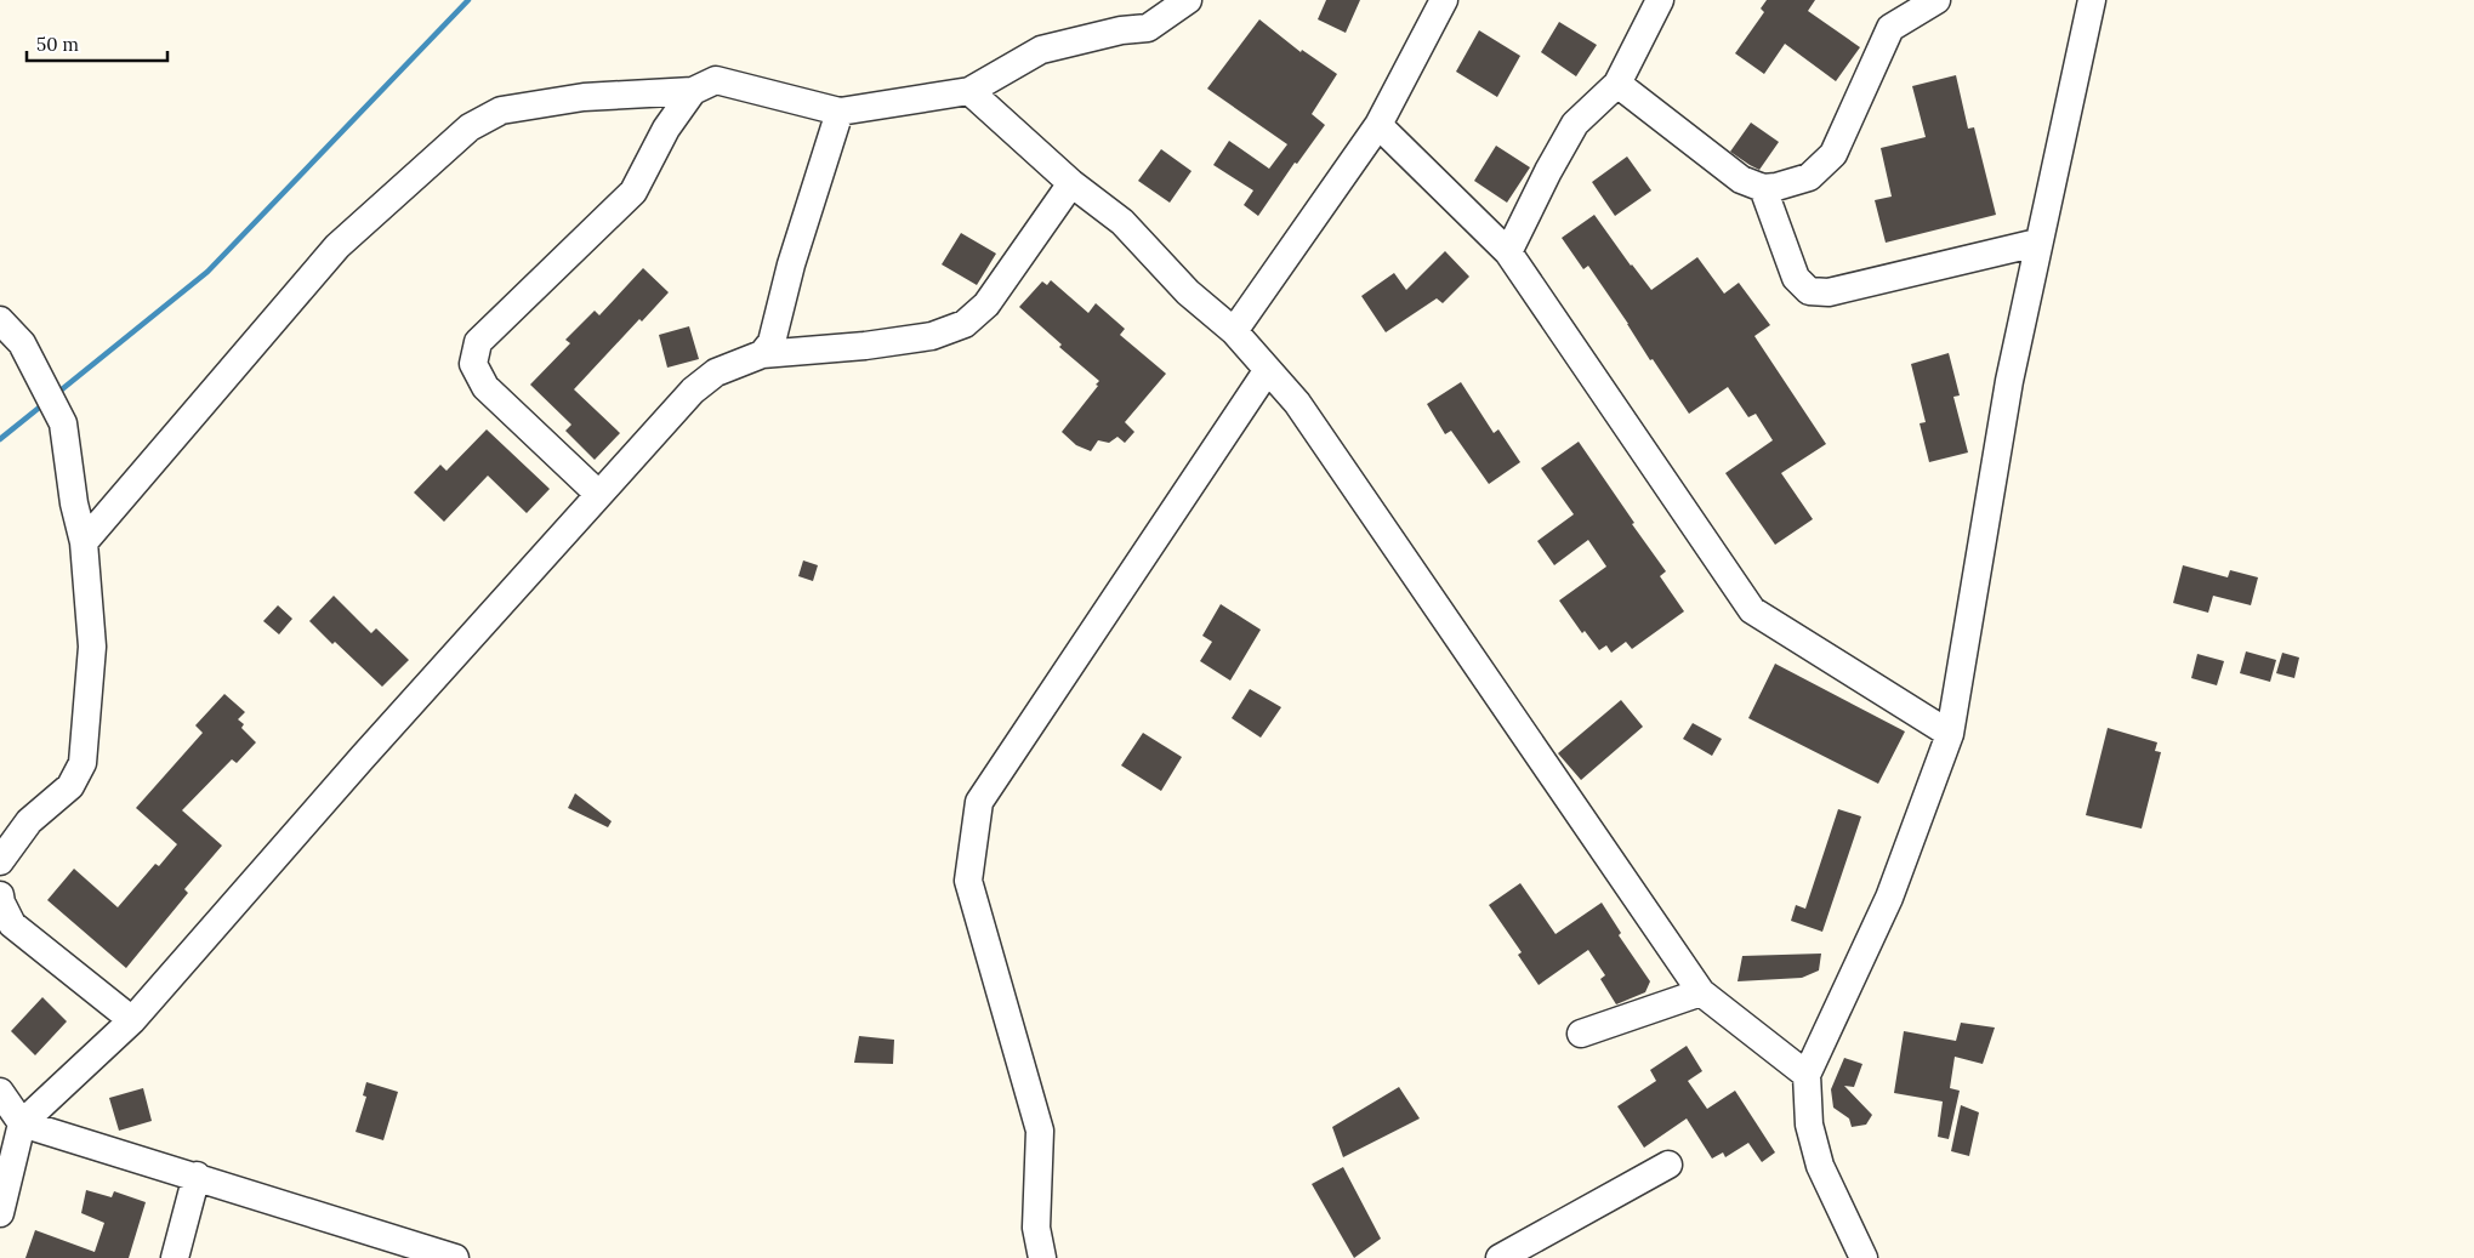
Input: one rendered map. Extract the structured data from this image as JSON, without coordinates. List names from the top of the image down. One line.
{"scale_bar":"50 m"}
